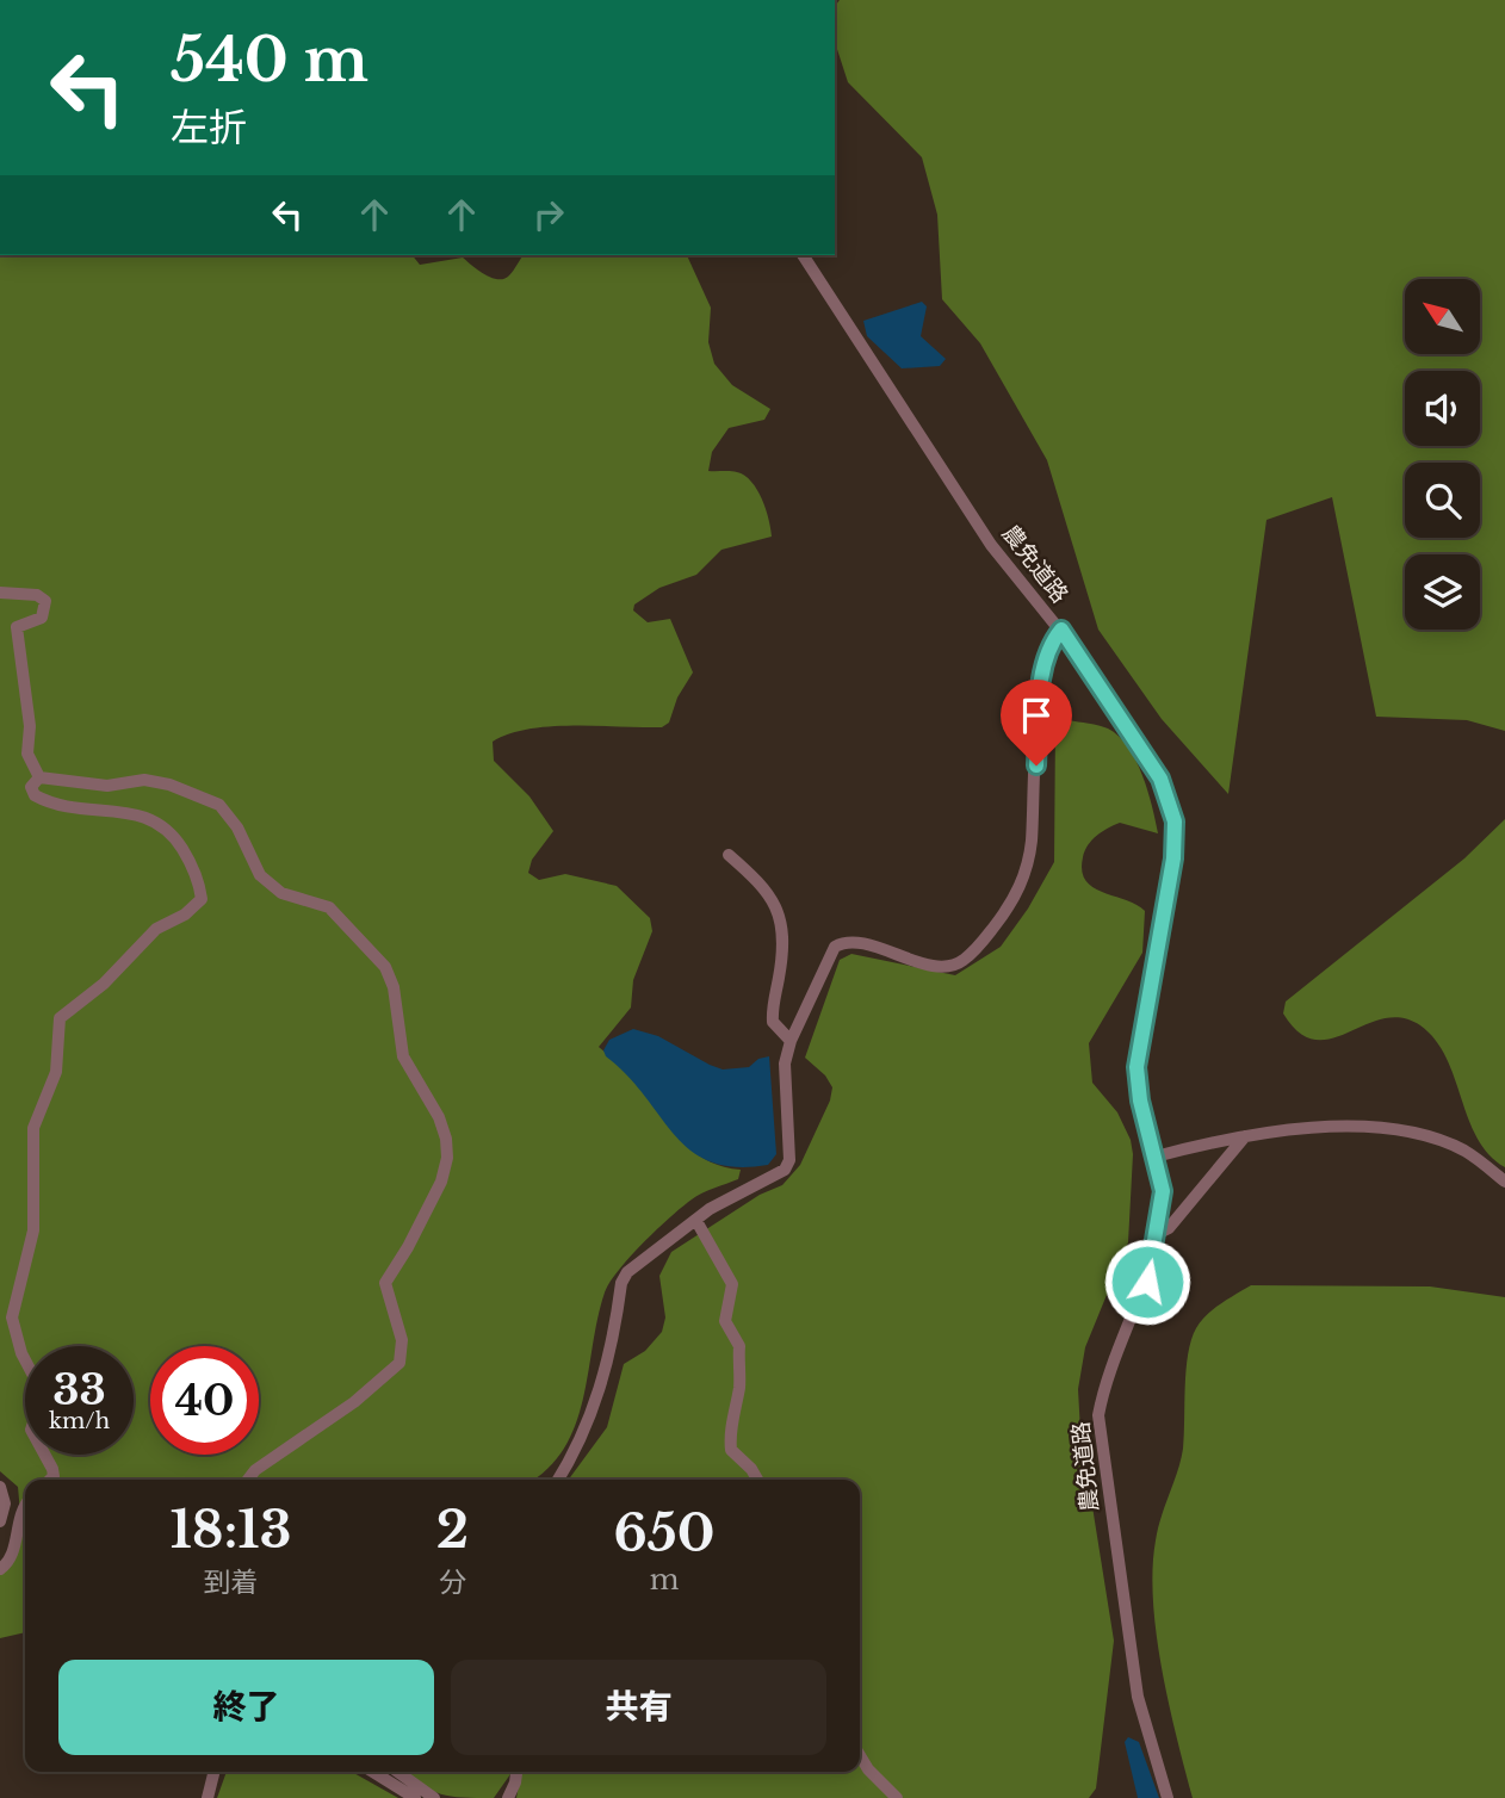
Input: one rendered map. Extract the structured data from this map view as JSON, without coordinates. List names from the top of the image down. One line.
{"streets":{"street":["農免道路"]},"north":"top left","page":{"turn":["540 m","左折"],"speed":"33 km/h","limit":"40","eta":["18:13","到着","2","分","650","m"],"buttons":["終了","共有"]}}
